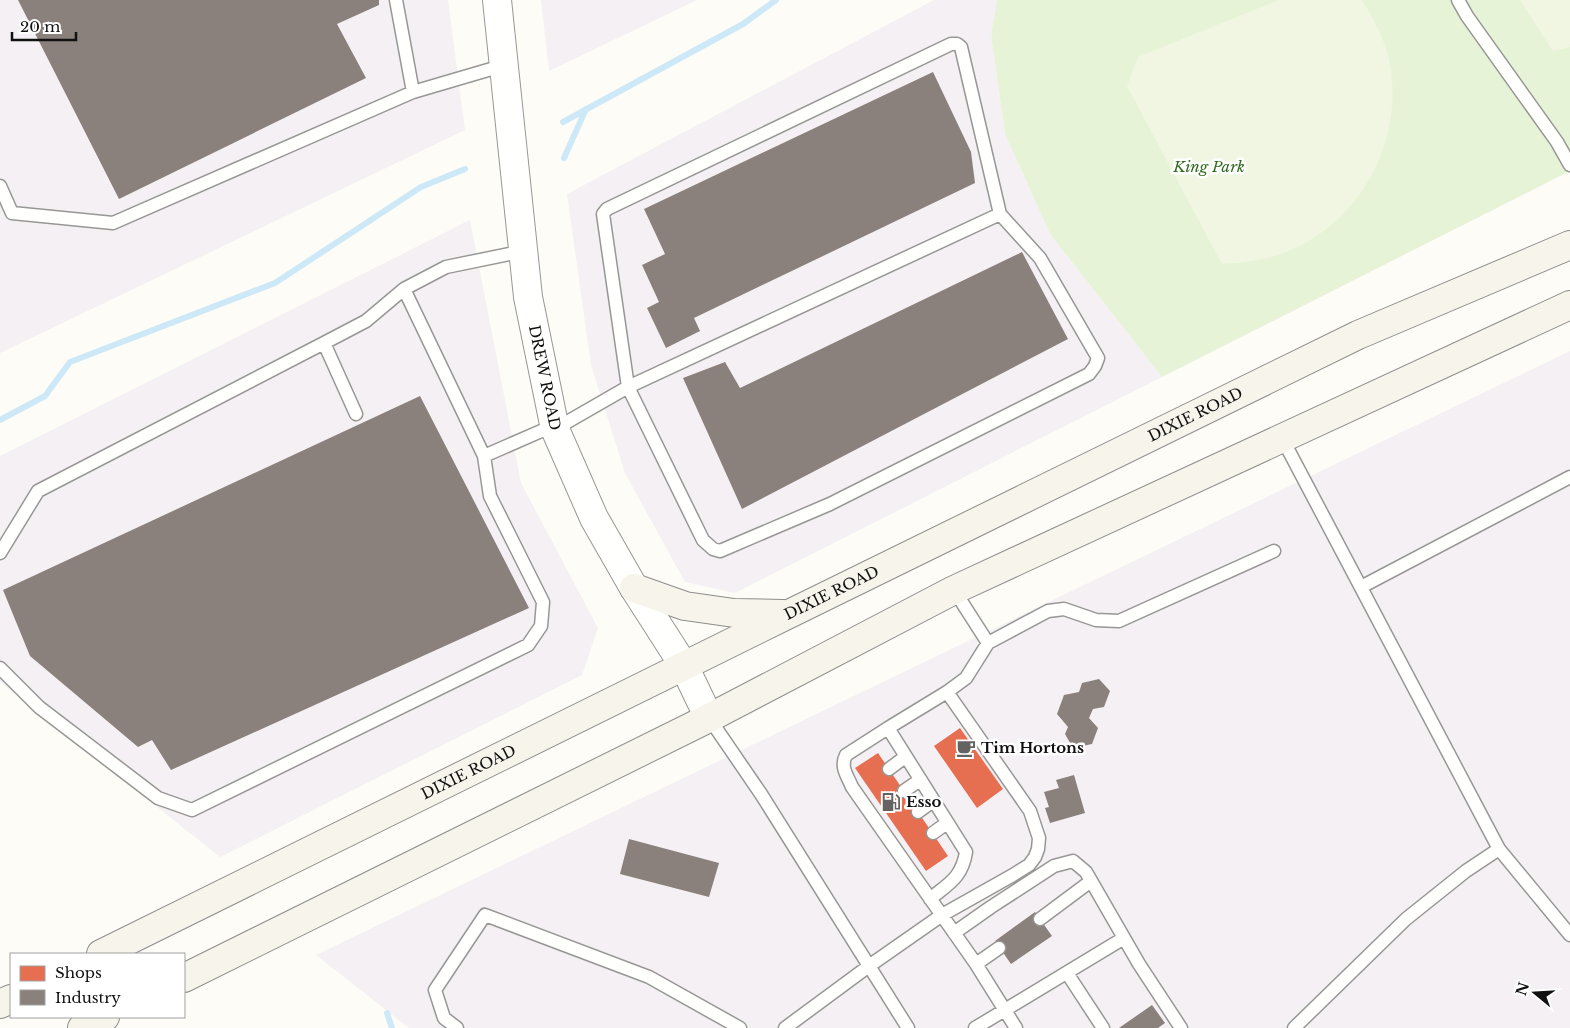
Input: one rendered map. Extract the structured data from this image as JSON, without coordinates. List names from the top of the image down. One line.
{"streets":{"main road":["DIXIE ROAD"],"street":["DREW ROAD"]},"crossings":[["DREW ROAD","DIXIE ROAD"]],"parks":["King Park"],"places":{"cafe":["Tim Hortons"],"fuel station":["Esso"]},"legend":["Shops","Industry"],"scale_bar":"20 m","north":"left"}
